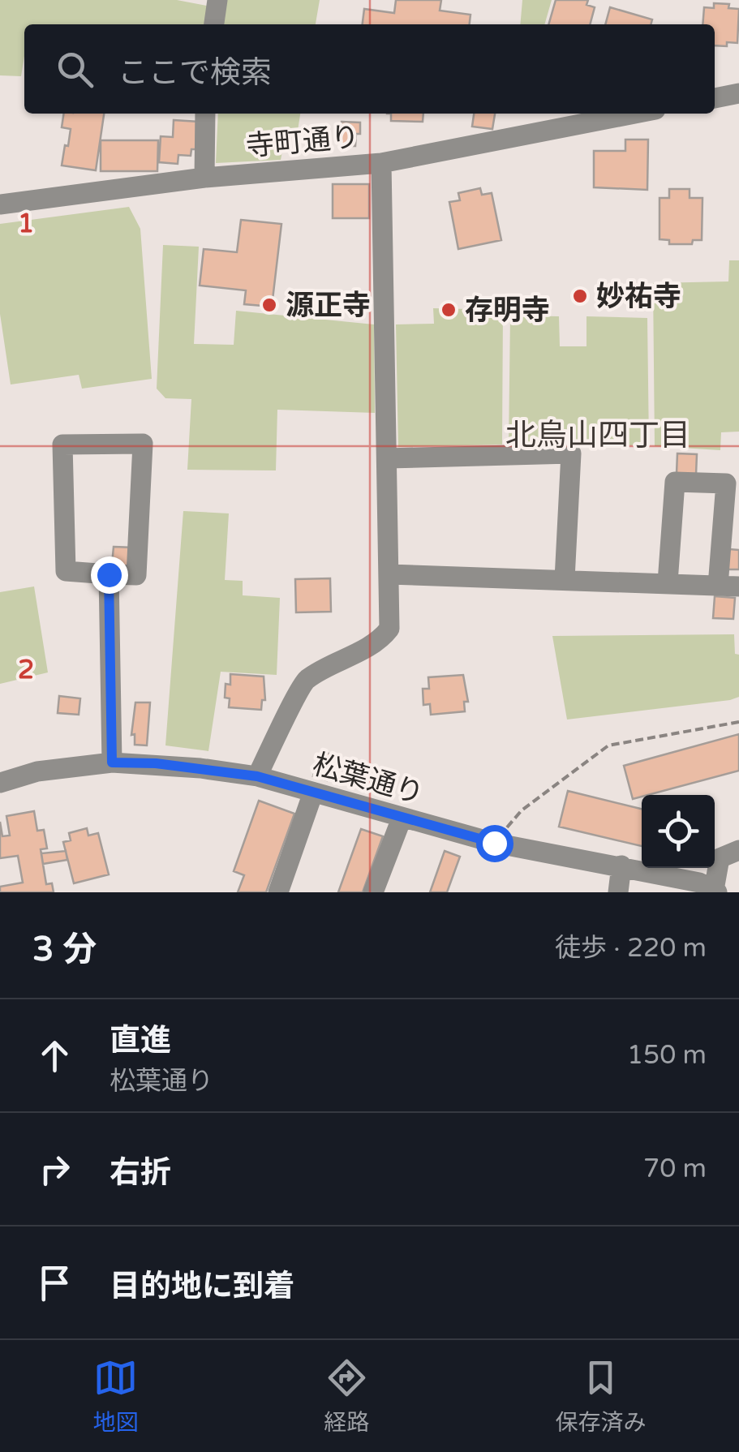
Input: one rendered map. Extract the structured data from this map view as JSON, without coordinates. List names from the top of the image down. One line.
{"streets":{"street":["寺町通り","松葉通り"]},"districts":["北烏山四丁目"],"places":["妙祐寺","源正寺","存明寺"],"page":{"search":"ここで検索","heading":["3 分","徒歩 · 220 m"],"list":[["直進","松葉通り","150 m"],["右折","70 m"],"目的地に到着"],"nav":["地図","経路","保存済み"]},"grid":{"rows":["1","2"]}}
